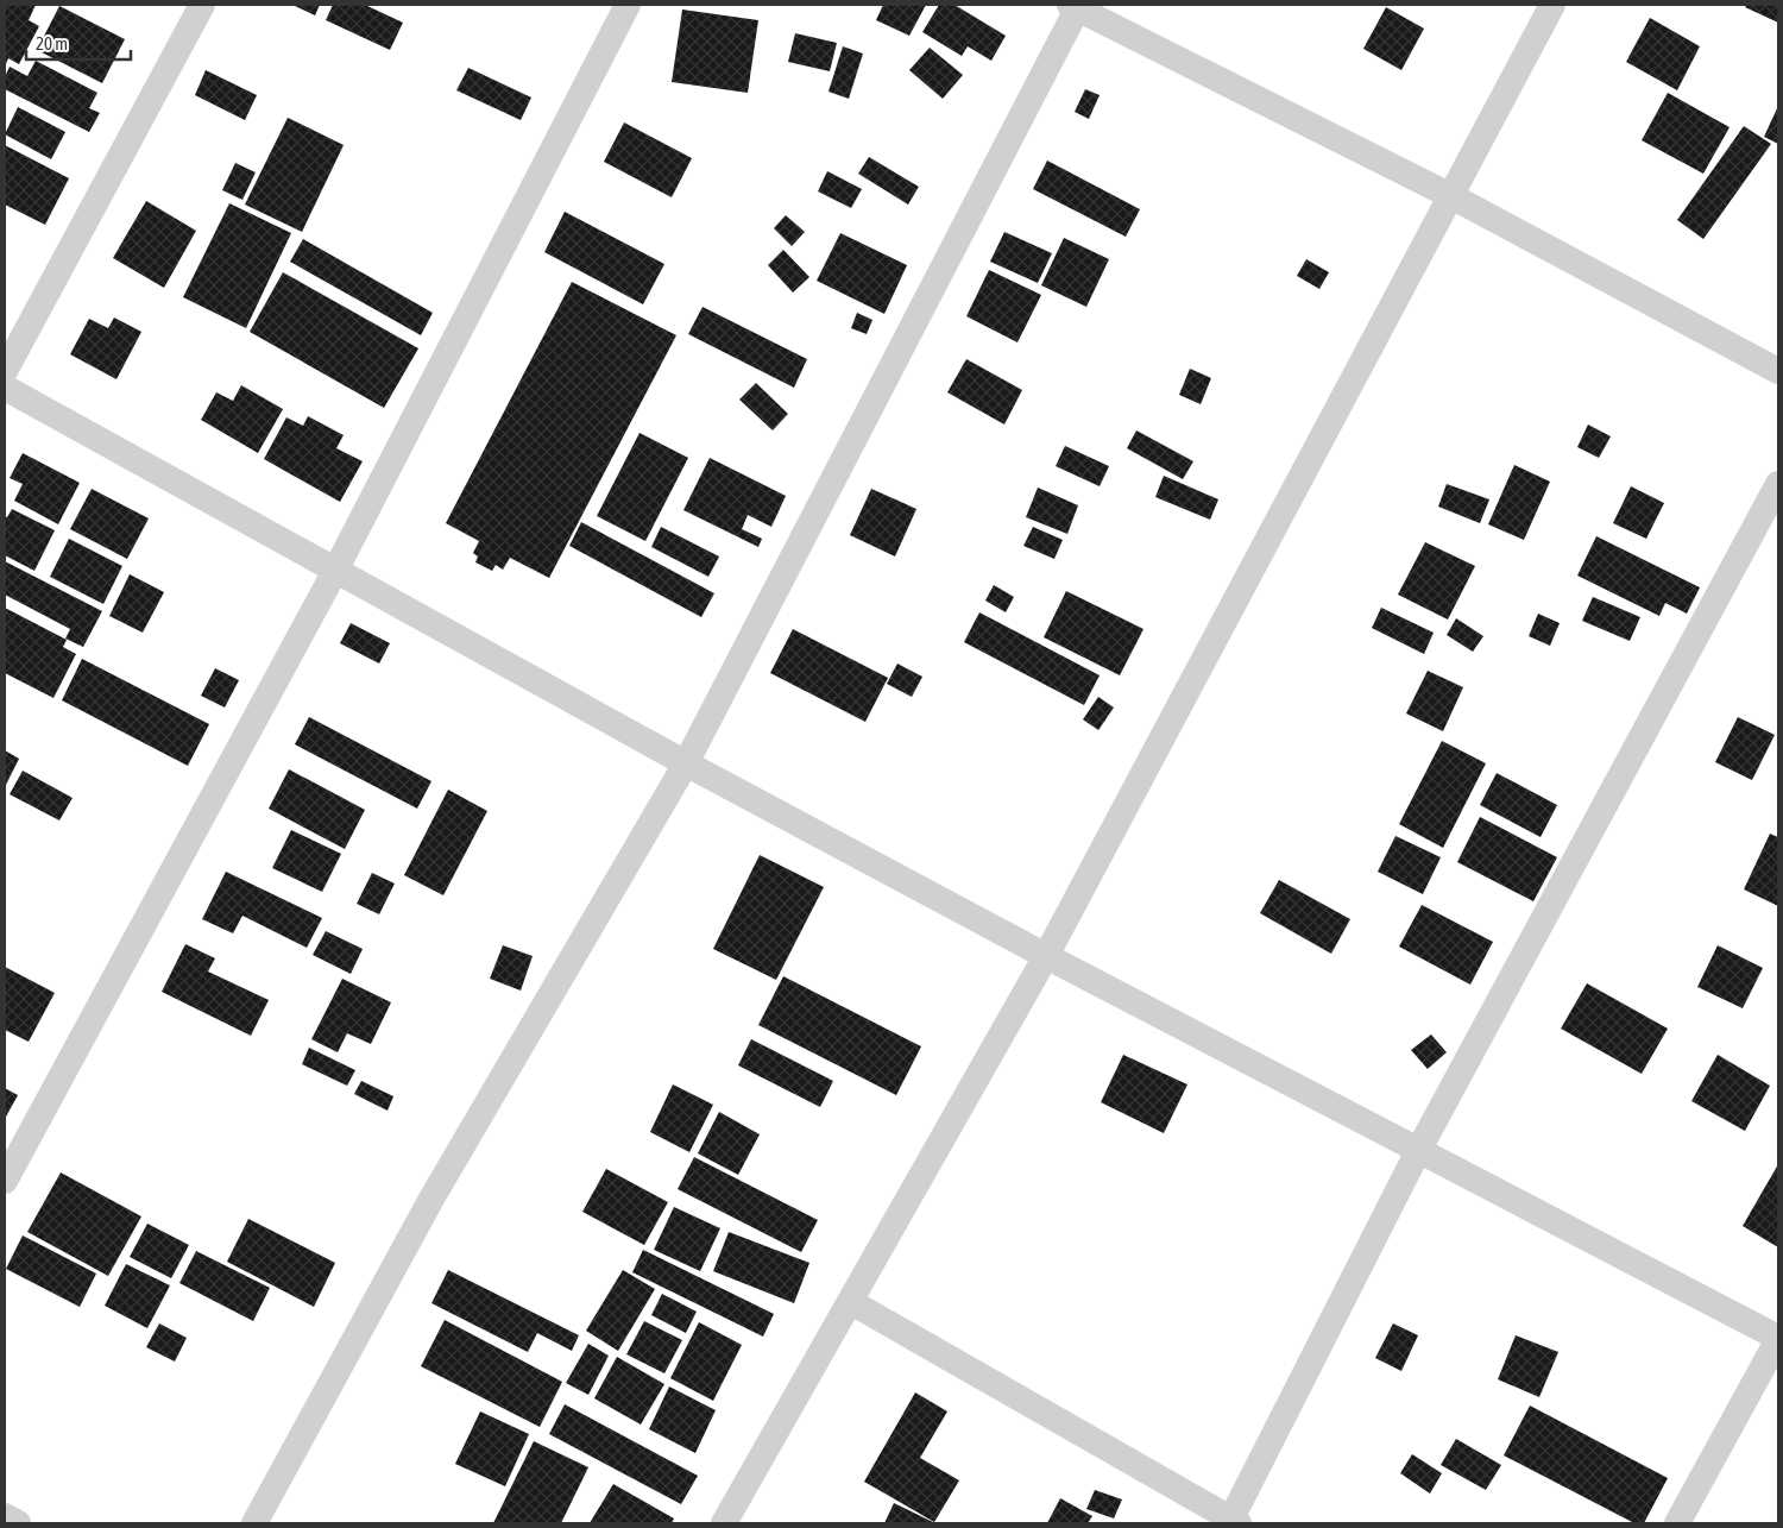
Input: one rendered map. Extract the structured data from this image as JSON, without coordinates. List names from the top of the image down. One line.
{"scale_bar":"20 m"}
